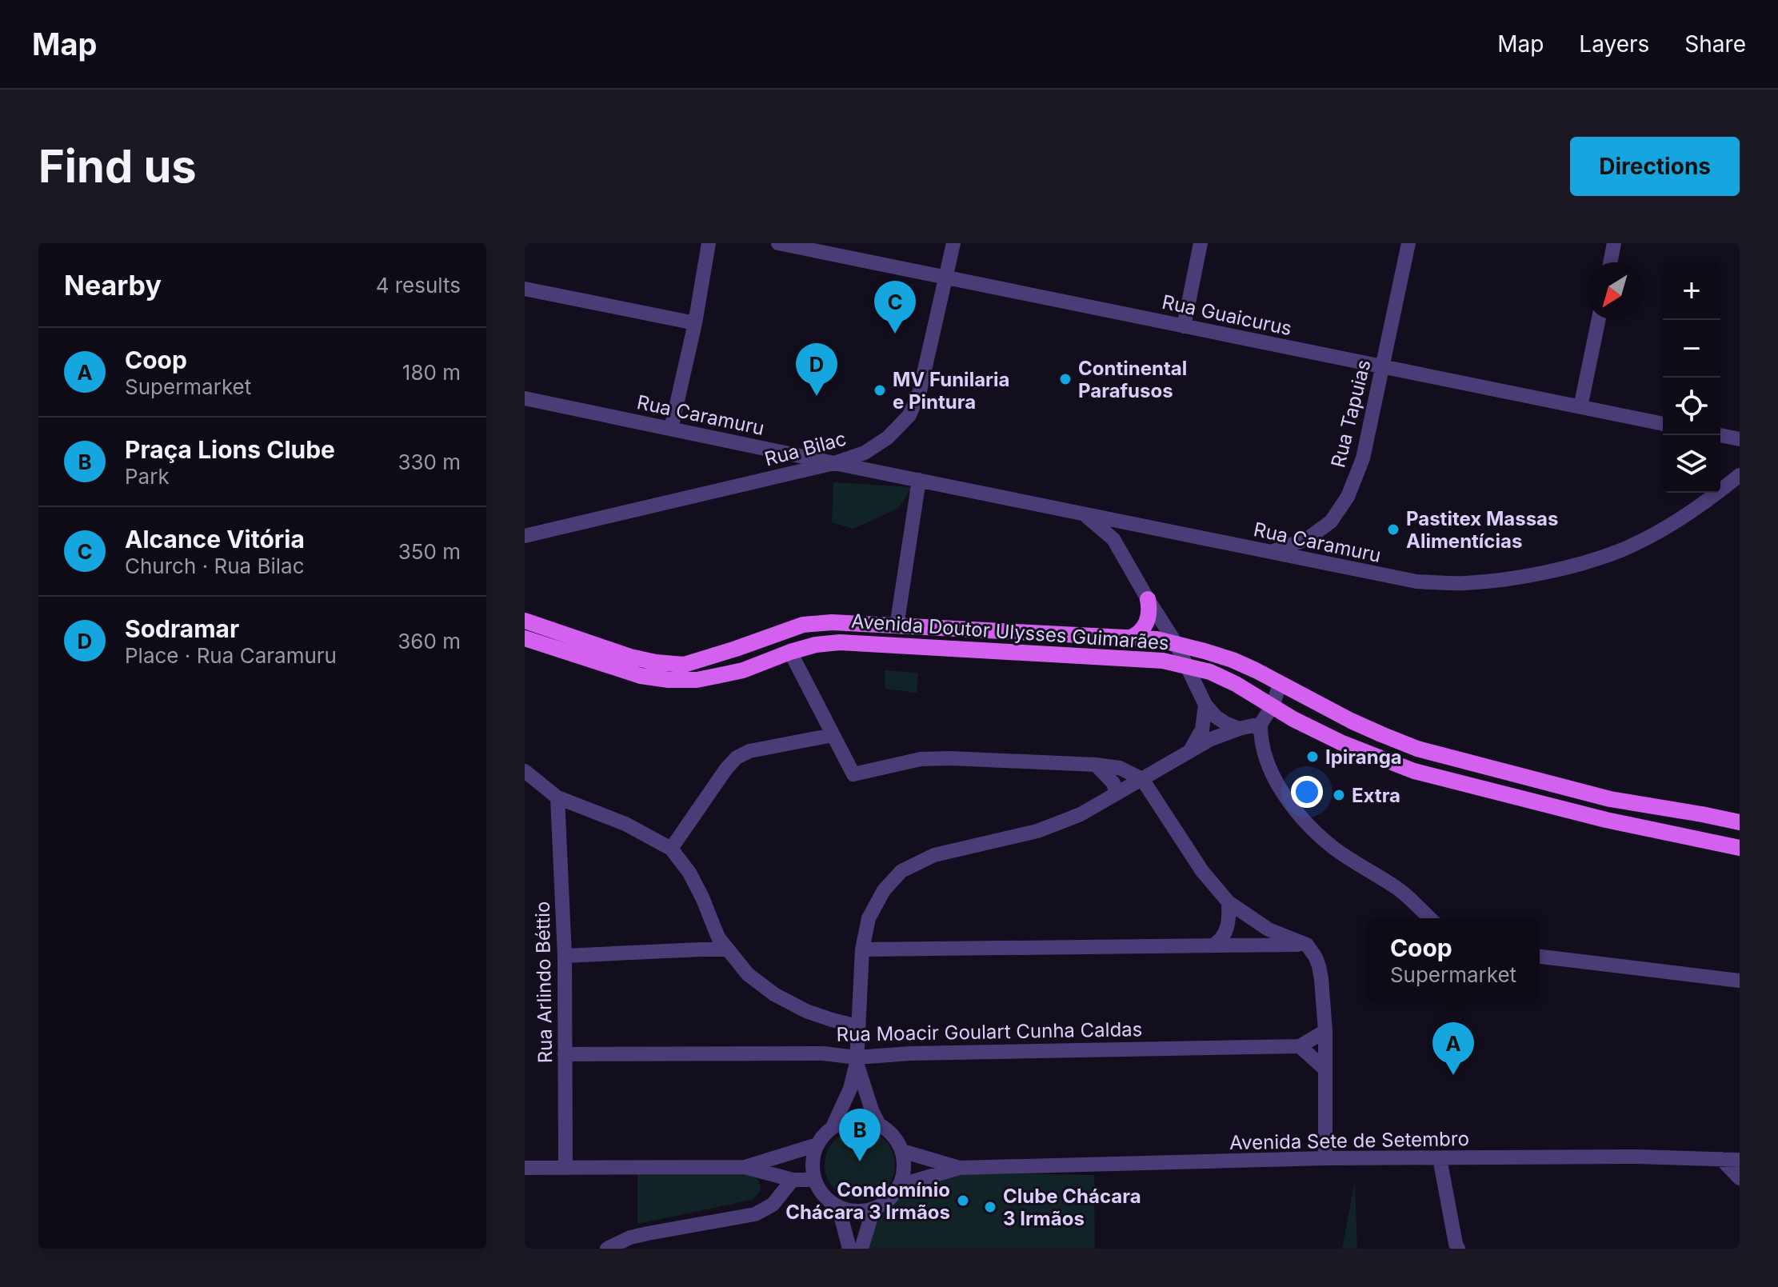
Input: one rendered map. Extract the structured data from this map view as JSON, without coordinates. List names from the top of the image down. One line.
{"streets":{"main road":["Avenida Doutor Ulysses Guimarães"],"street":["Rua Guaicurus","Rua Tapuias","Rua Caramuru","Rua Bilac","Rua Arlindo Béttio","Rua Moacir Goulart Cunha Caldas","Avenida Sete de Setembro"]},"crossings":[["Rua Guaicurus","Rua Tapuias"],["Rua Guaicurus","Rua Bilac"],["Rua Tapuias","Rua Caramuru"],["Rua Caramuru","Rua Bilac"],["Rua Arlindo Béttio","Rua Moacir Goulart Cunha Caldas"]],"places":["Continental Parafusos","MV Funilaria e Pintura","Pastitex Massas Alimentícias","Ipiranga","Extra","Condomínio Chácara 3 Irmãos","Clube Chácara 3 Irmãos"],"north":"bottom left","page":{"header":"Map","nav":["Map","Layers","Share"],"buttons":"Directions","title":"Find us","heading":["Nearby","4 results"],"map_buttons":["+","−"],"pins":["C","D","A","B"],"list":[{"mark":"A","name":"Coop","note":"Supermarket","value":"180 m"},{"mark":"B","name":"Praça Lions Clube","note":"Park","value":"330 m"},{"mark":"C","name":"Alcance Vitória","note":"Church · Rua Bilac","value":"350 m"},{"mark":"D","name":"Sodramar","note":"Place · Rua Caramuru","value":"360 m"}],"popup":["Coop","Supermarket"]}}
